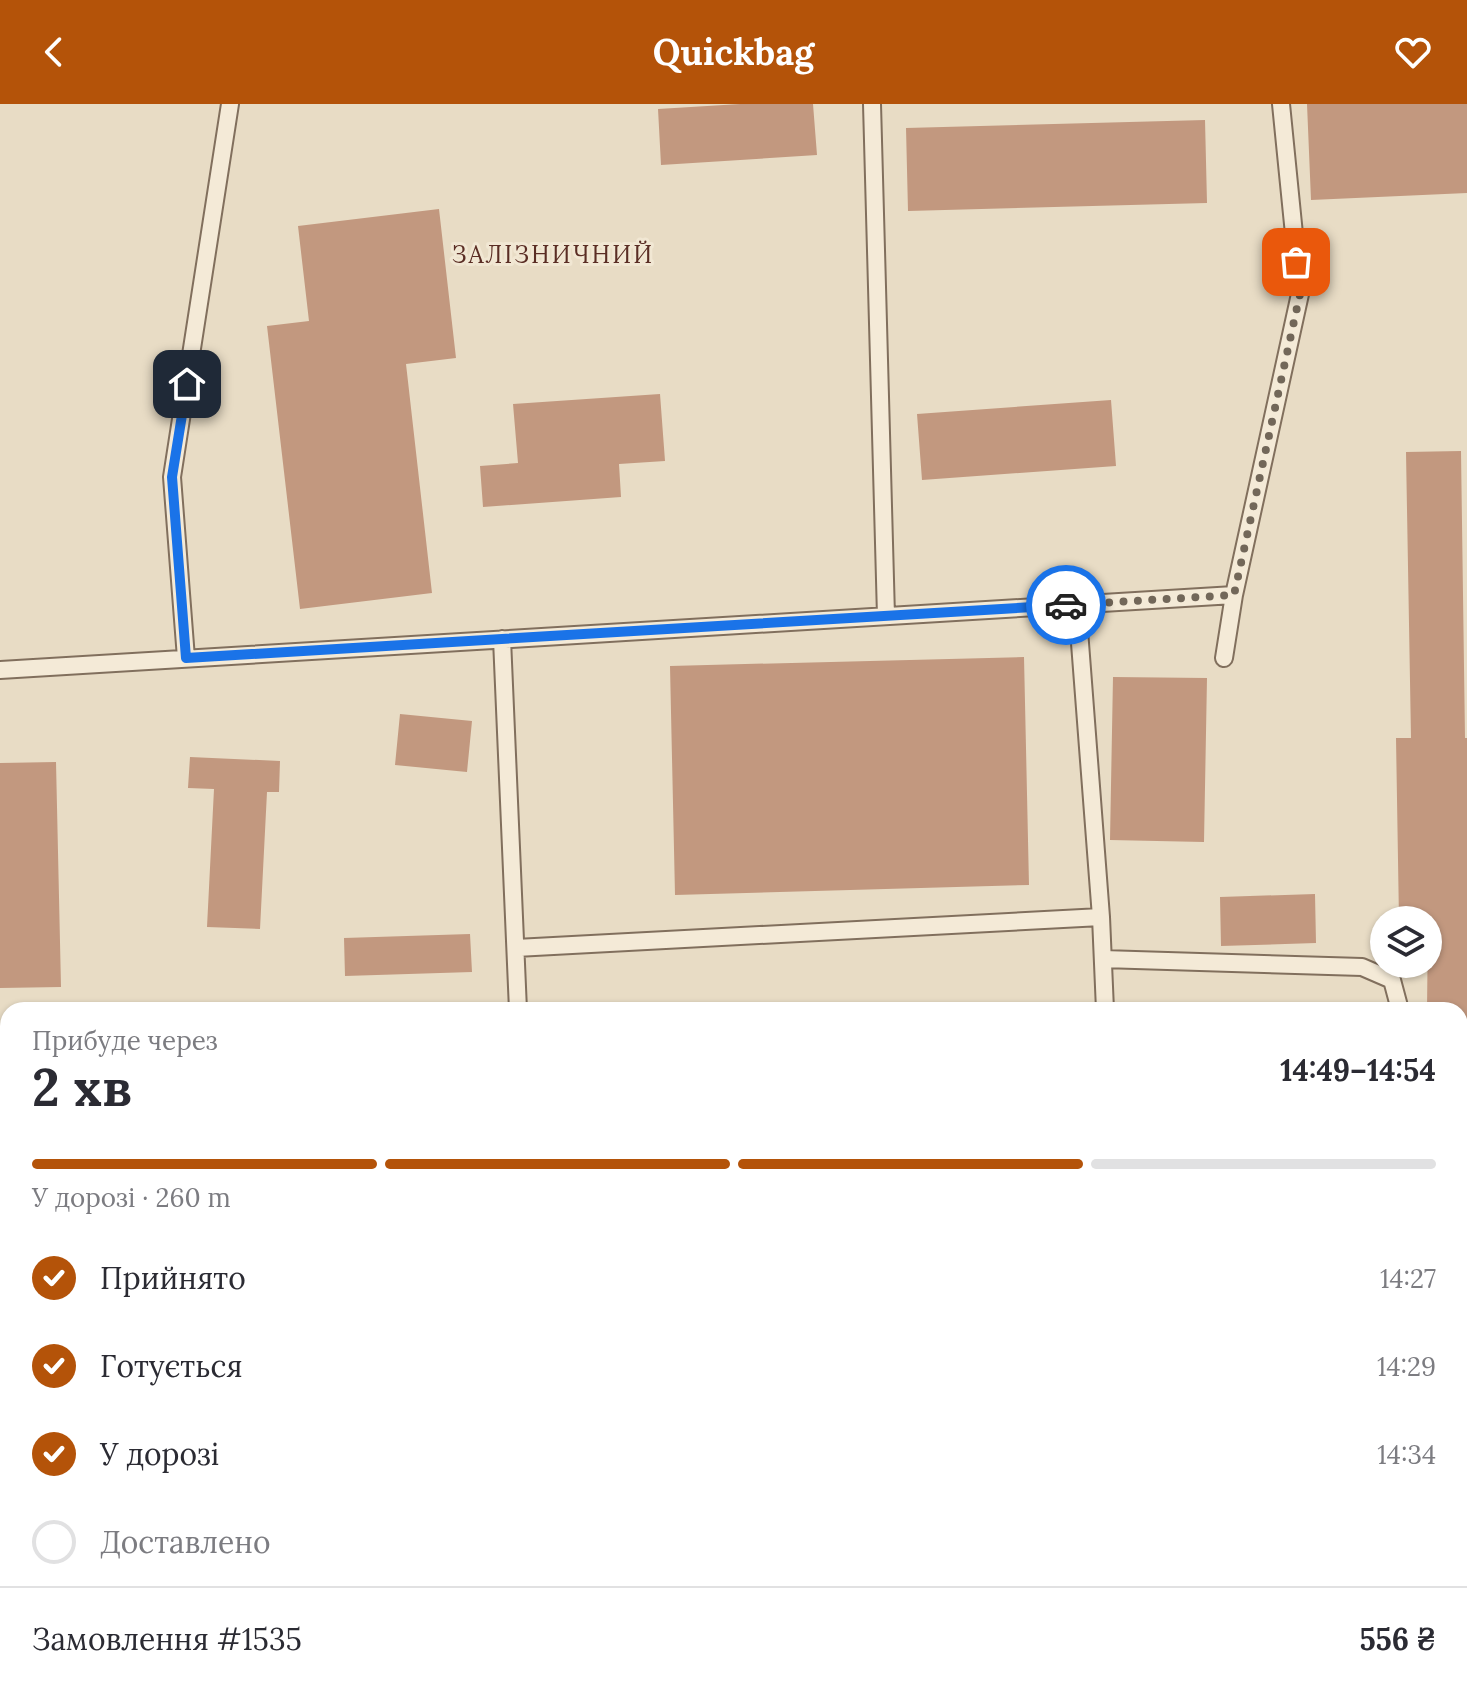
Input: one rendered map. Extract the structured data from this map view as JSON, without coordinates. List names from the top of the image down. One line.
{"districts":["ЗАЛІЗНИЧНИЙ"],"page":{"header":"Quickbag","heading":["2 хв","Прибуде через","14:49–14:54"],"panel":["Замовлення #1535","556 ₴"],"bar":"У дорозі · 260 m","list":[["Прийнято","14:27"],["Готується","14:29"],["У дорозі","14:34"],"Доставлено"]}}
